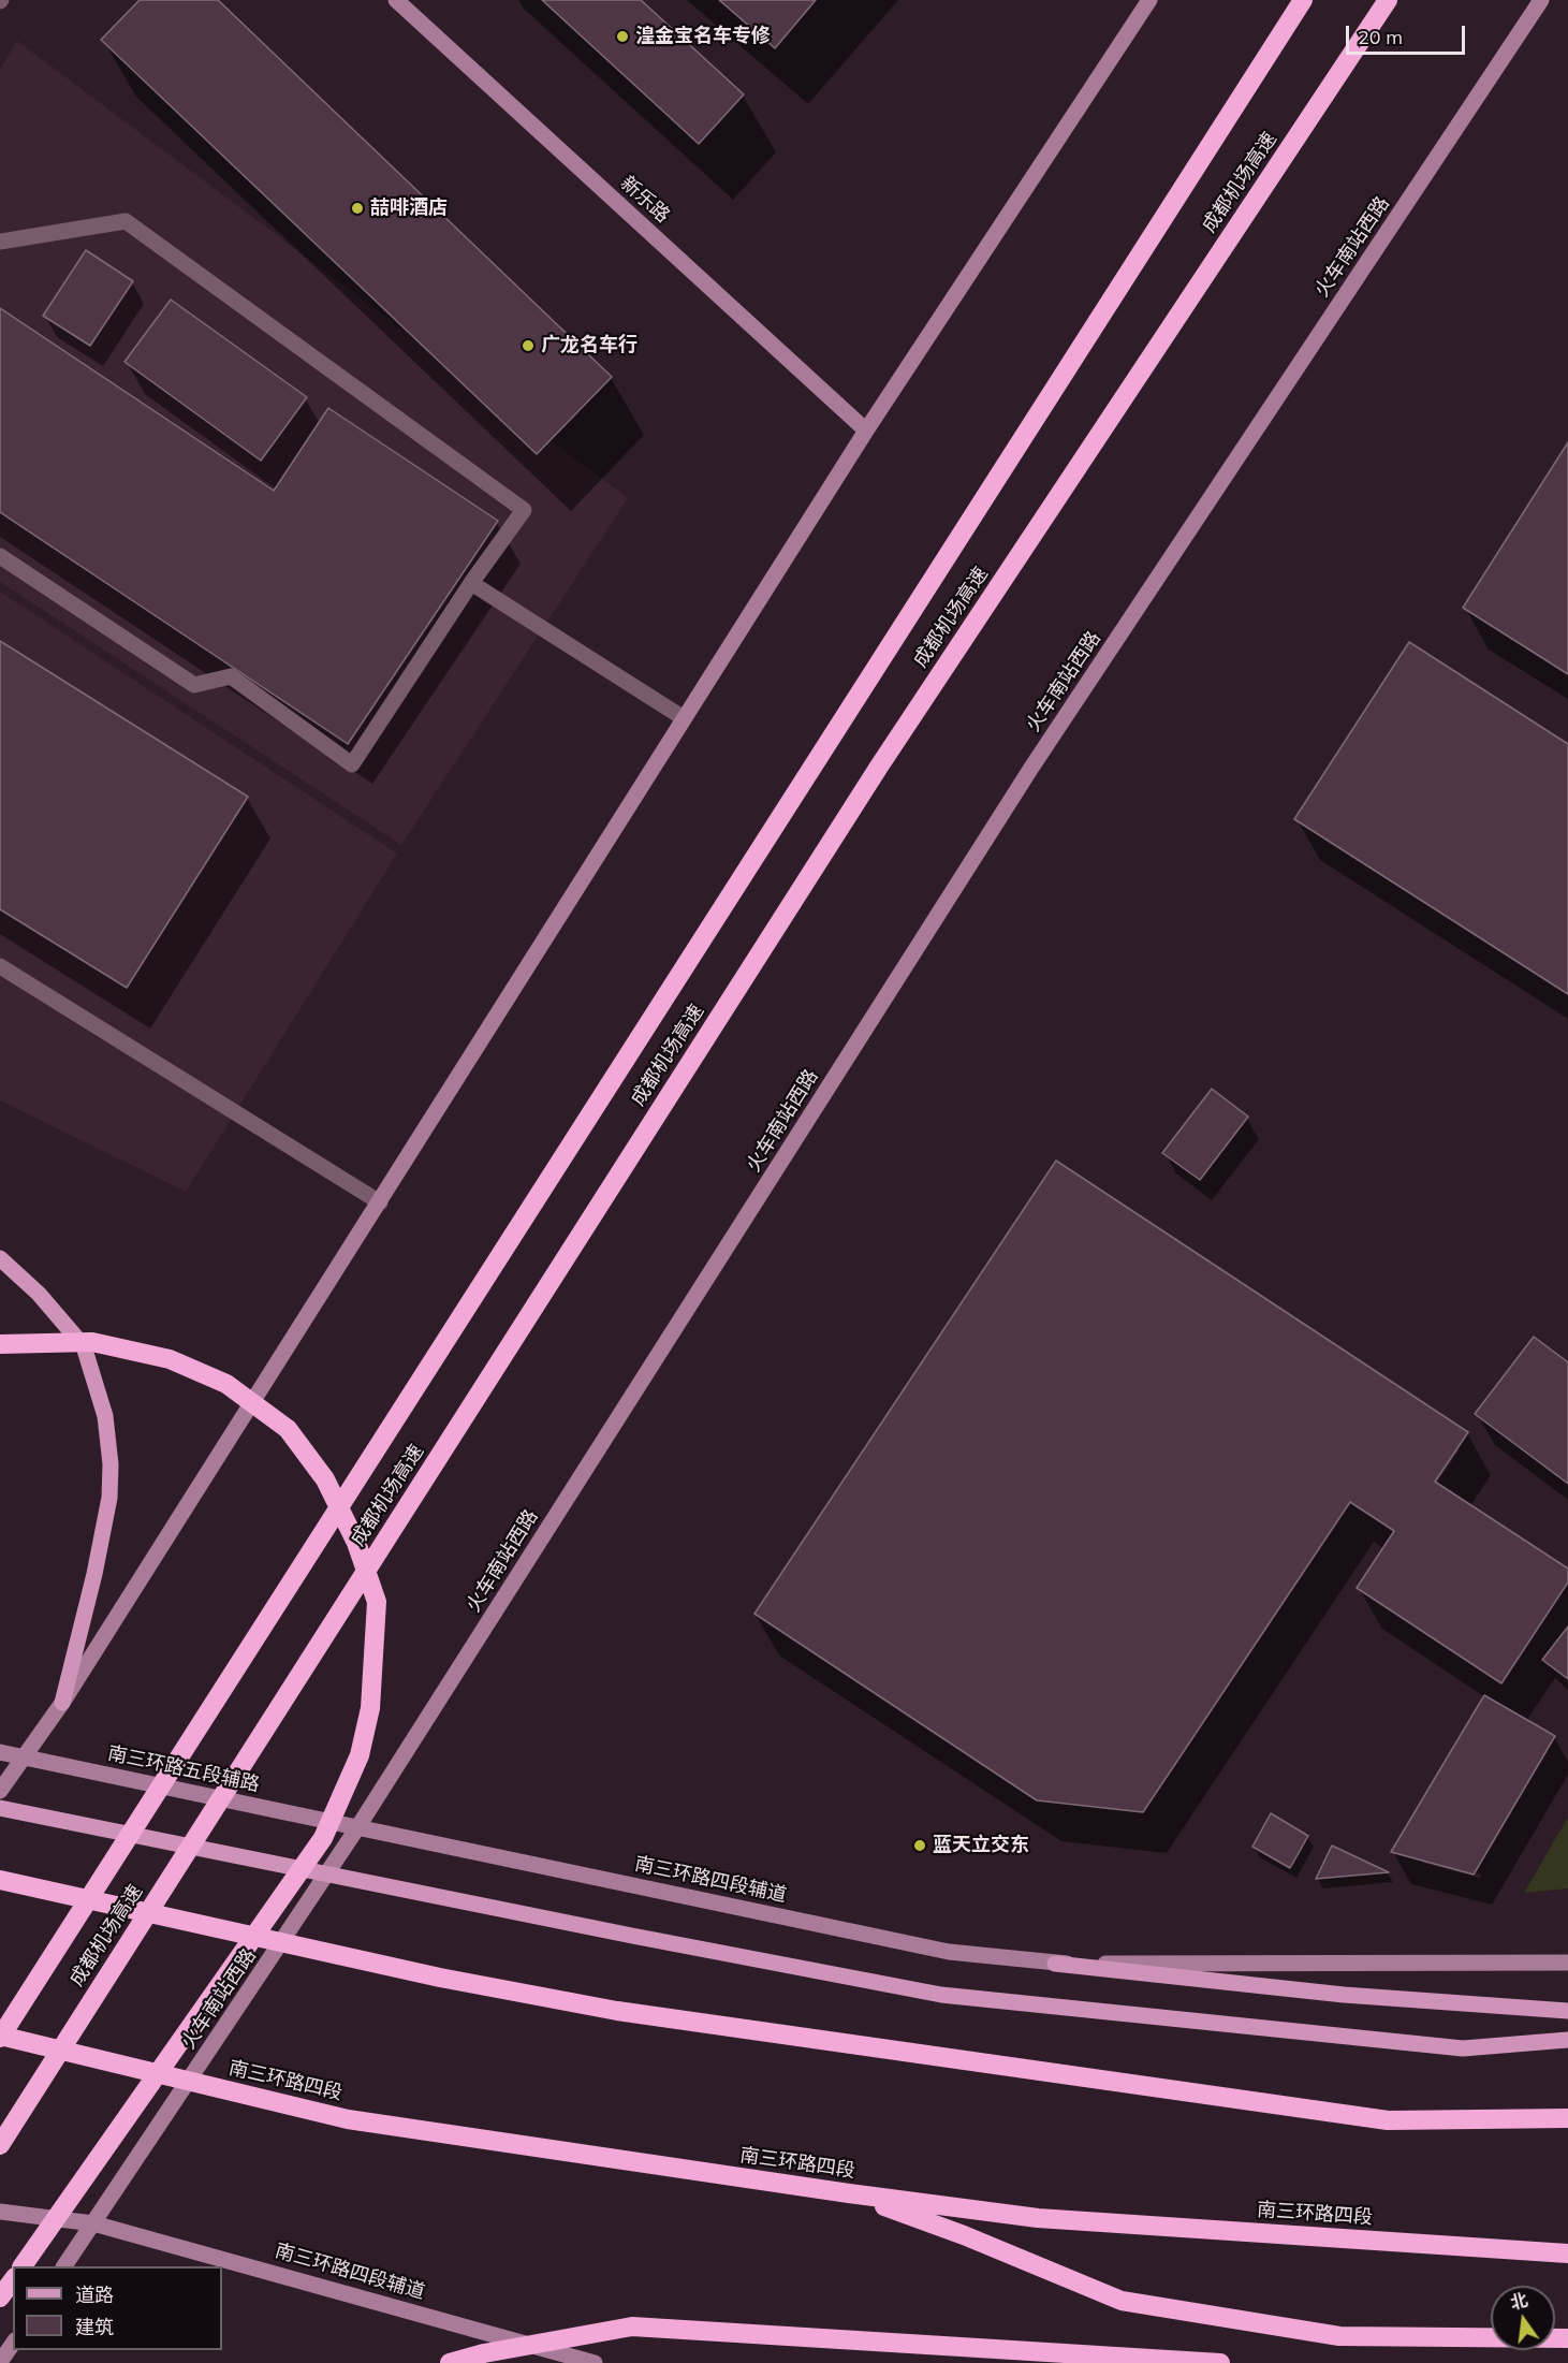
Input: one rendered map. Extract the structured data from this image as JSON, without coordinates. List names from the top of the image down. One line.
{"streets":{"highway":["成都机场高速","南三环路四段"],"main road":["新乐路","火车南站西路","南三环路五段辅路","南三环路四段辅道"]},"crossings":[["成都机场高速","南三环路四段"],["火车南站西路","南三环路五段辅路"],["火车南站西路","南三环路四段辅道"],["南三环路五段辅路","南三环路四段辅道"]],"places":["湟金宝名车专修","喆啡酒店","广龙名车行","蓝天立交东"],"legend":["道路","建筑"],"scale_bar":"20 m","north":"top"}
